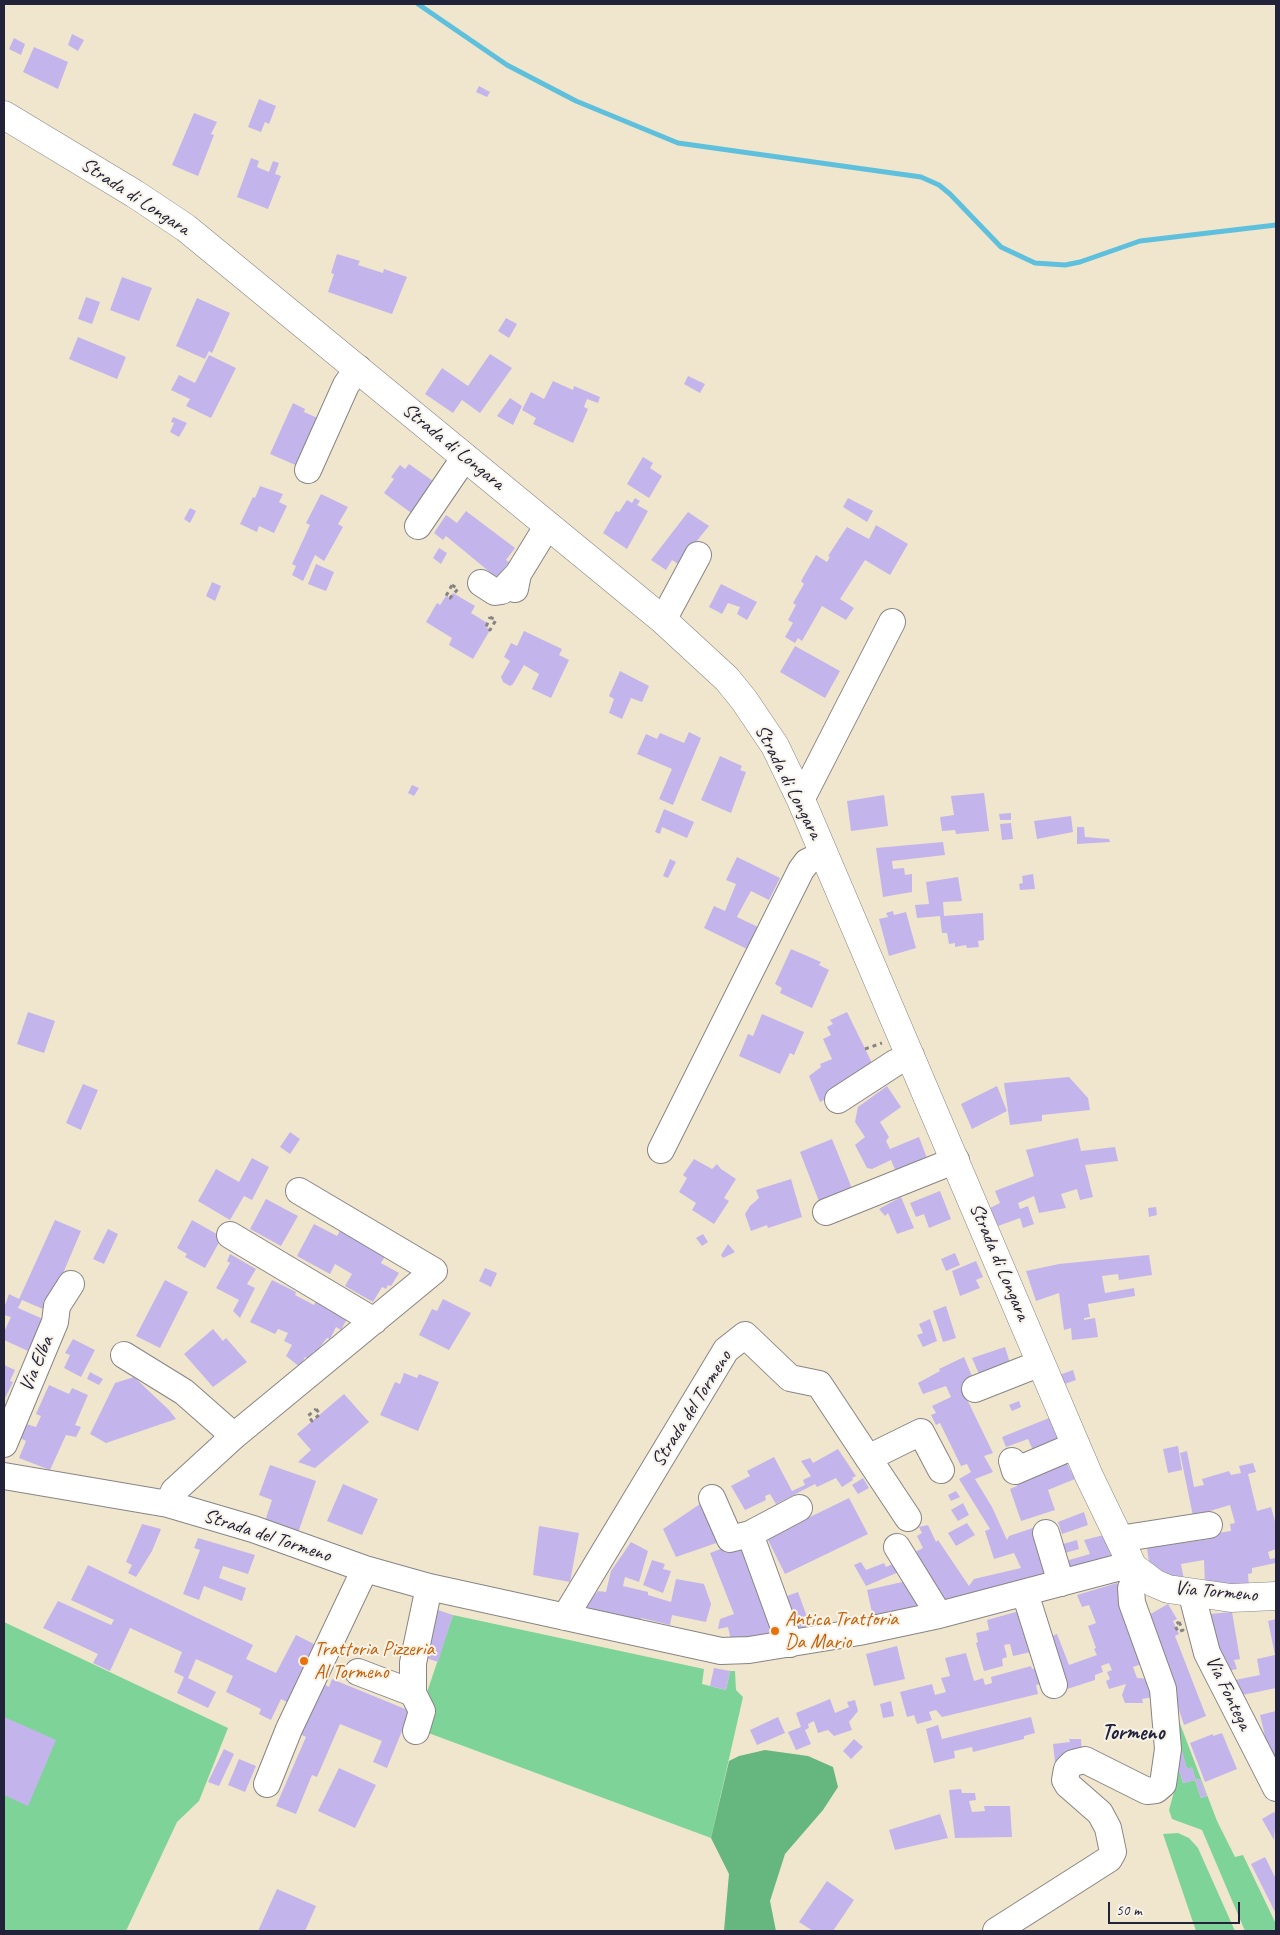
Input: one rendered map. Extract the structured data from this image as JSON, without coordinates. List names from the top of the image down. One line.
{"streets":{"main road":["Strada di Longara","Via Tormeno"],"street":["Via Elba","Strada del Tormeno","Via Fontega"]},"crossings":[["Strada di Longara","Strada del Tormeno"],["Strada di Longara","Via Tormeno"],["Strada del Tormeno","Via Tormeno"],["Via Tormeno","Via Fontega"]],"districts":["Tormeno"],"places":["Antica Trattoria Da Mario","Trattoria Pizzeria Al Tormeno"],"scale_bar":"50 m"}
